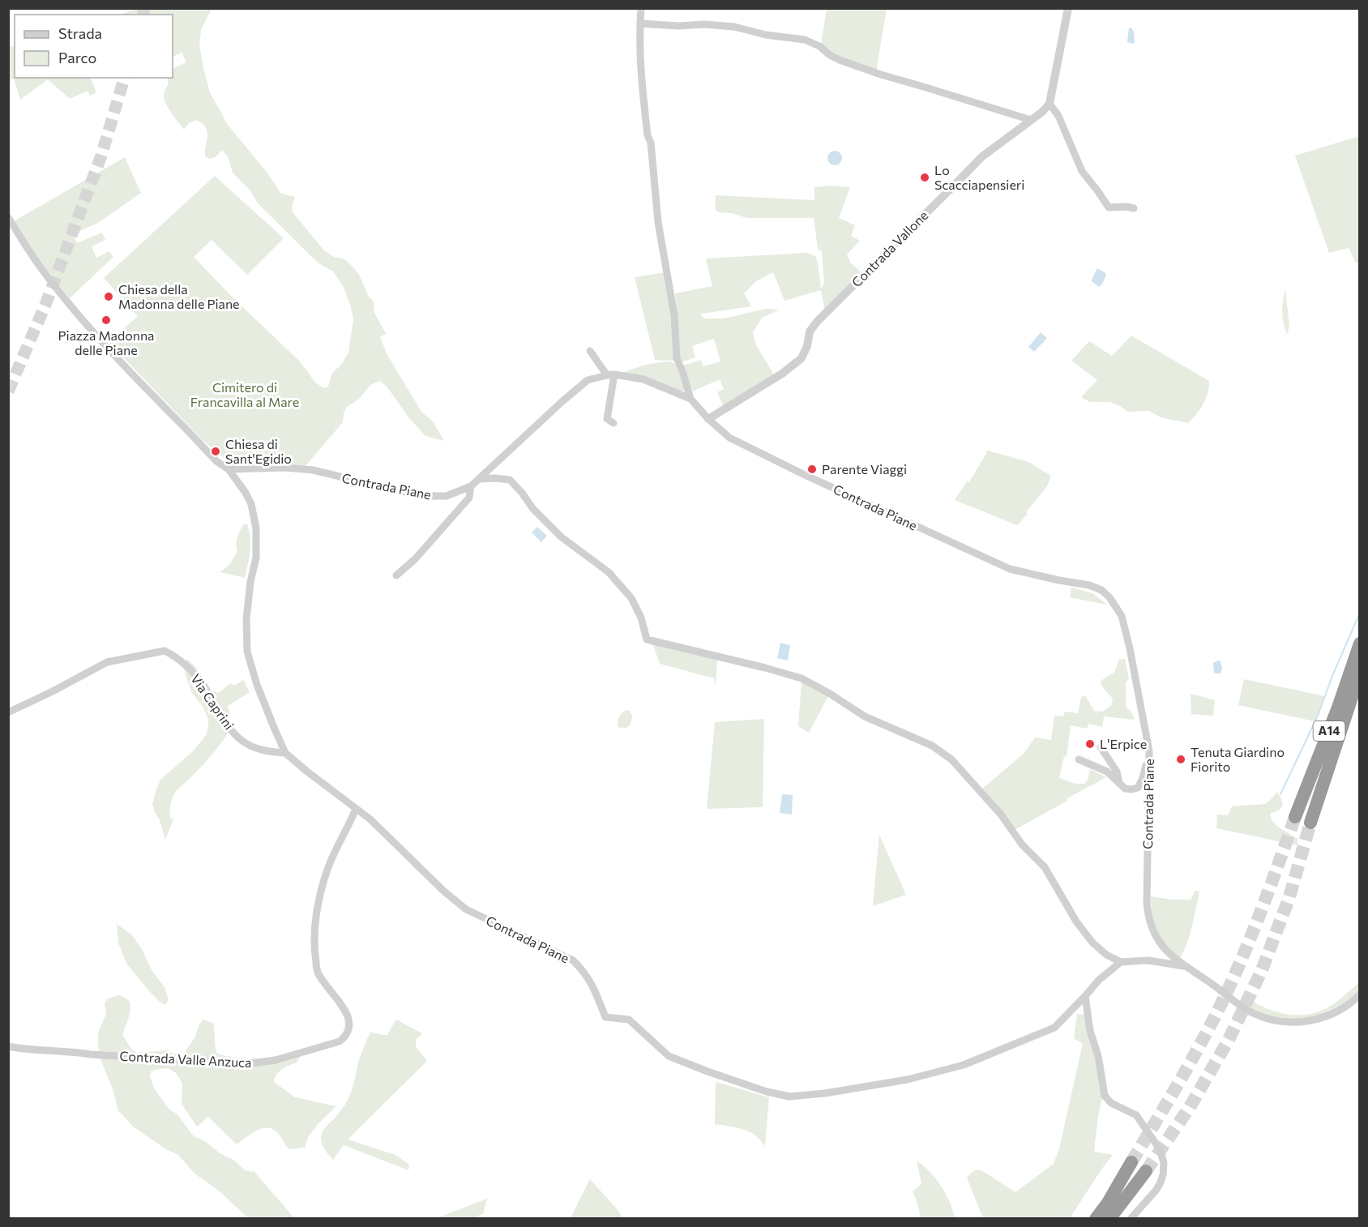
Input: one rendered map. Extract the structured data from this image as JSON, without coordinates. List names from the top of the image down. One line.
{"streets":{"highway":["A14"],"street":["Contrada Vallone","Contrada Piane","Via Caprini","Contrada Valle Anzuca"]},"crossings":[["Contrada Vallone","Contrada Piane"],["Contrada Piane","Via Caprini"],["Contrada Piane","Contrada Valle Anzuca"]],"parks":["Cimitero di Francavilla al Mare"],"places":["Lo Scacciapensieri","Chiesa della Madonna delle Piane","Piazza Madonna delle Piane","Chiesa di Sant'Egidio","Parente Viaggi","L'Erpice","Tenuta Giardino Fiorito"],"legend":["Strada","Parco"]}
